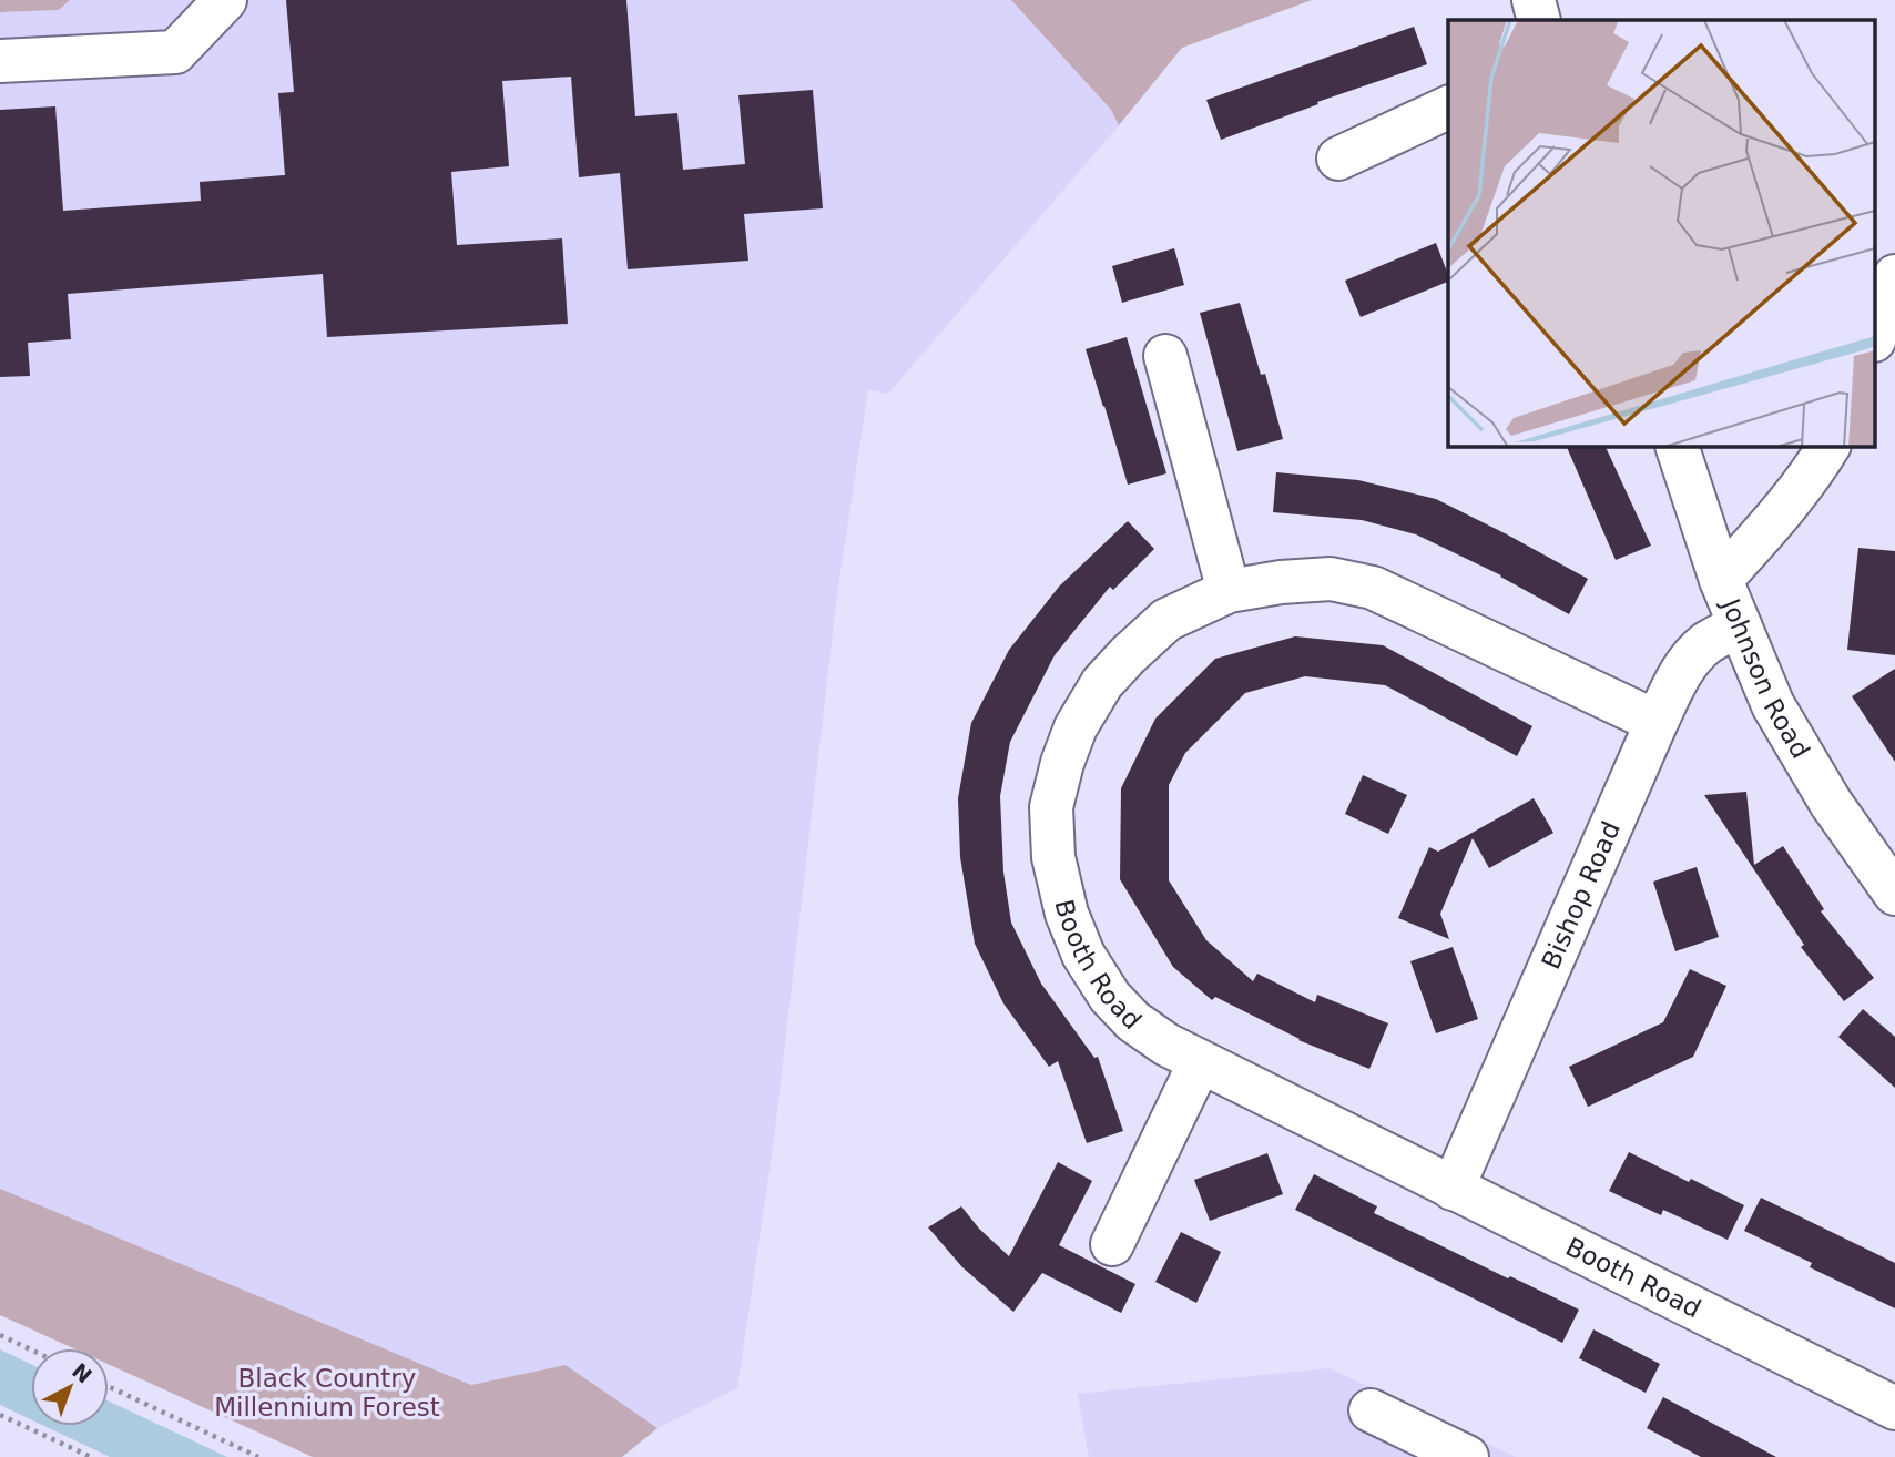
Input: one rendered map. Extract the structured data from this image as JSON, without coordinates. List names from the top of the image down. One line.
{"streets":{"street":["Johnson Road","Bishop Road","Booth Road"]},"crossings":[["Johnson Road","Bishop Road"],["Bishop Road","Booth Road"]],"parks":["Black Country Millennium Forest"],"north":"top right"}
